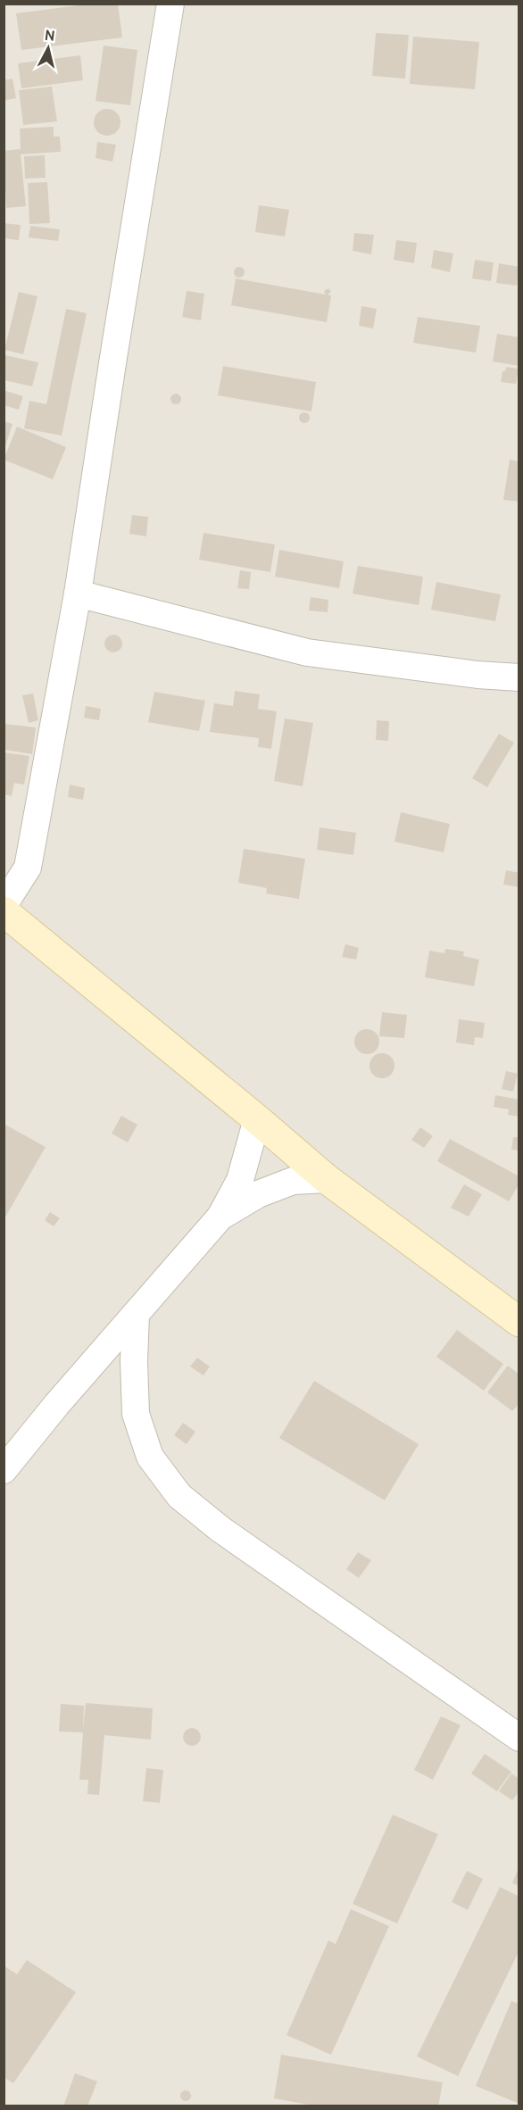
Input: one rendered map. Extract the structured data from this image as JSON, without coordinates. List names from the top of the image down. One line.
{"north":"top"}
